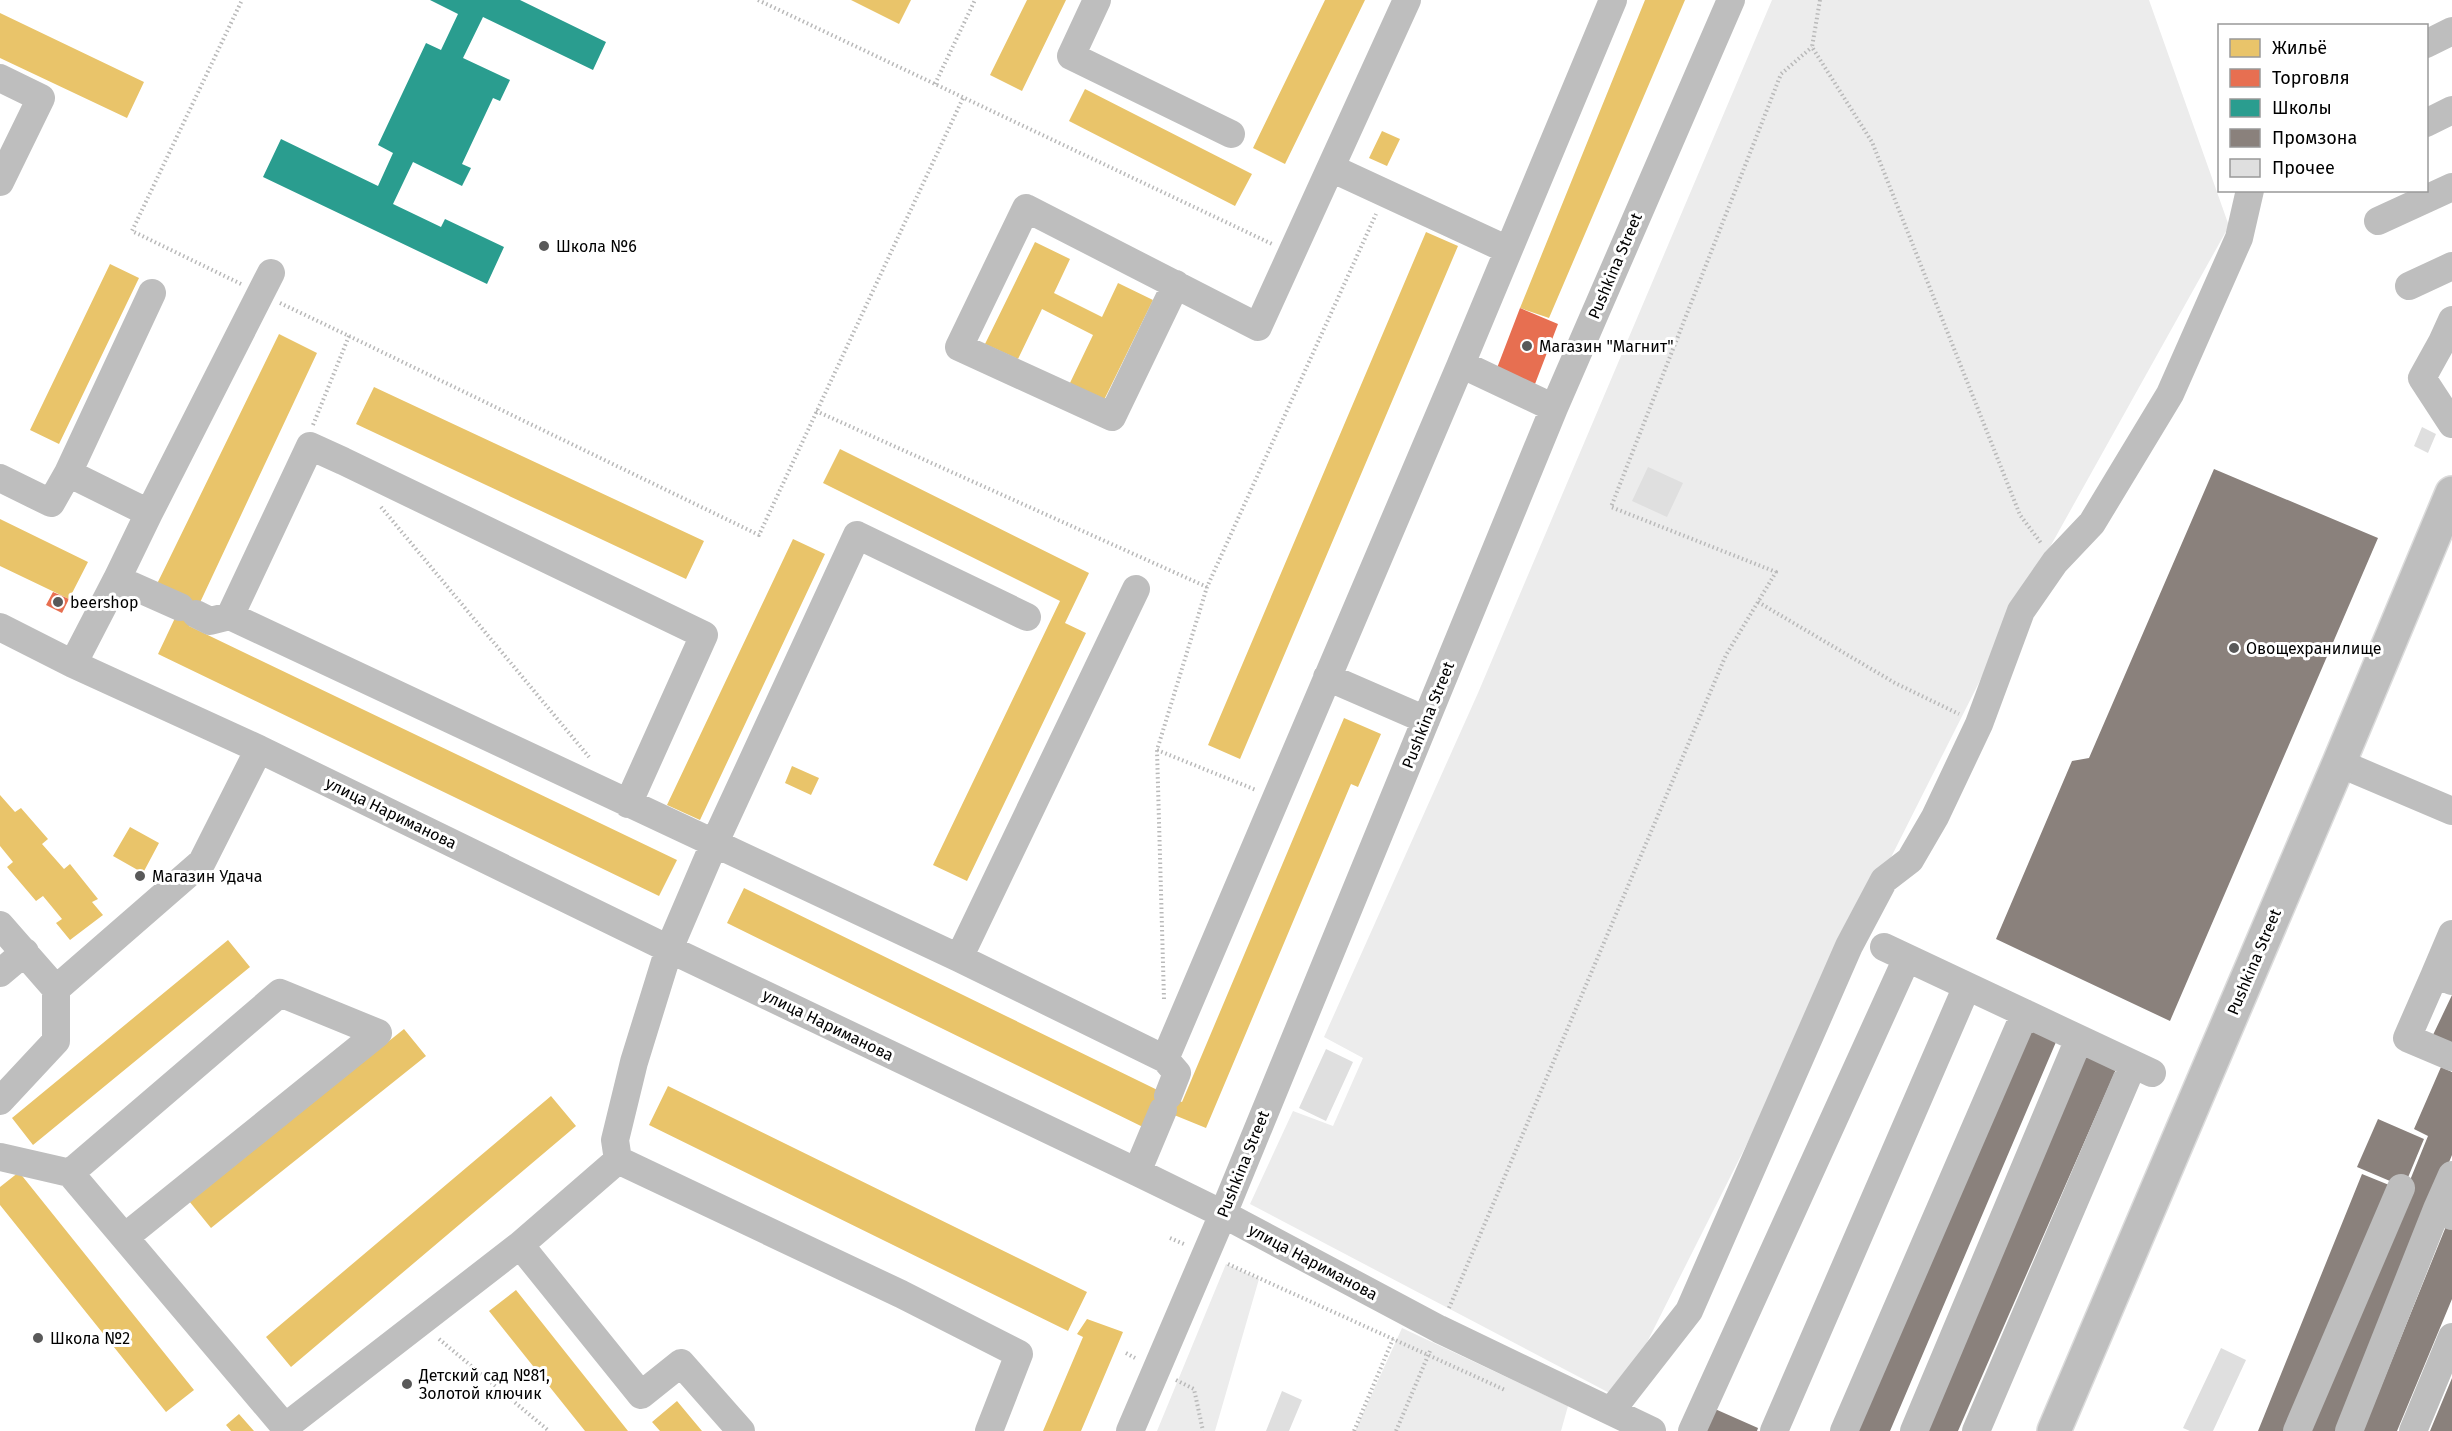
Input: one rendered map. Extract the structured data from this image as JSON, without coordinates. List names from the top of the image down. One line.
{"streets":{"main road":["Pushkina Street"],"street":["улица Нариманова"]},"crossings":[["Pushkina Street","улица Нариманова"]],"places":["Школа №6","Магазин \"Магнит\"","beershop","Овощехранилище","Магазин Удача","Школа №2","Детский сад №81, Золотой ключик"],"legend":["Жильё","Торговля","Школы","Промзона","Прочее"]}
